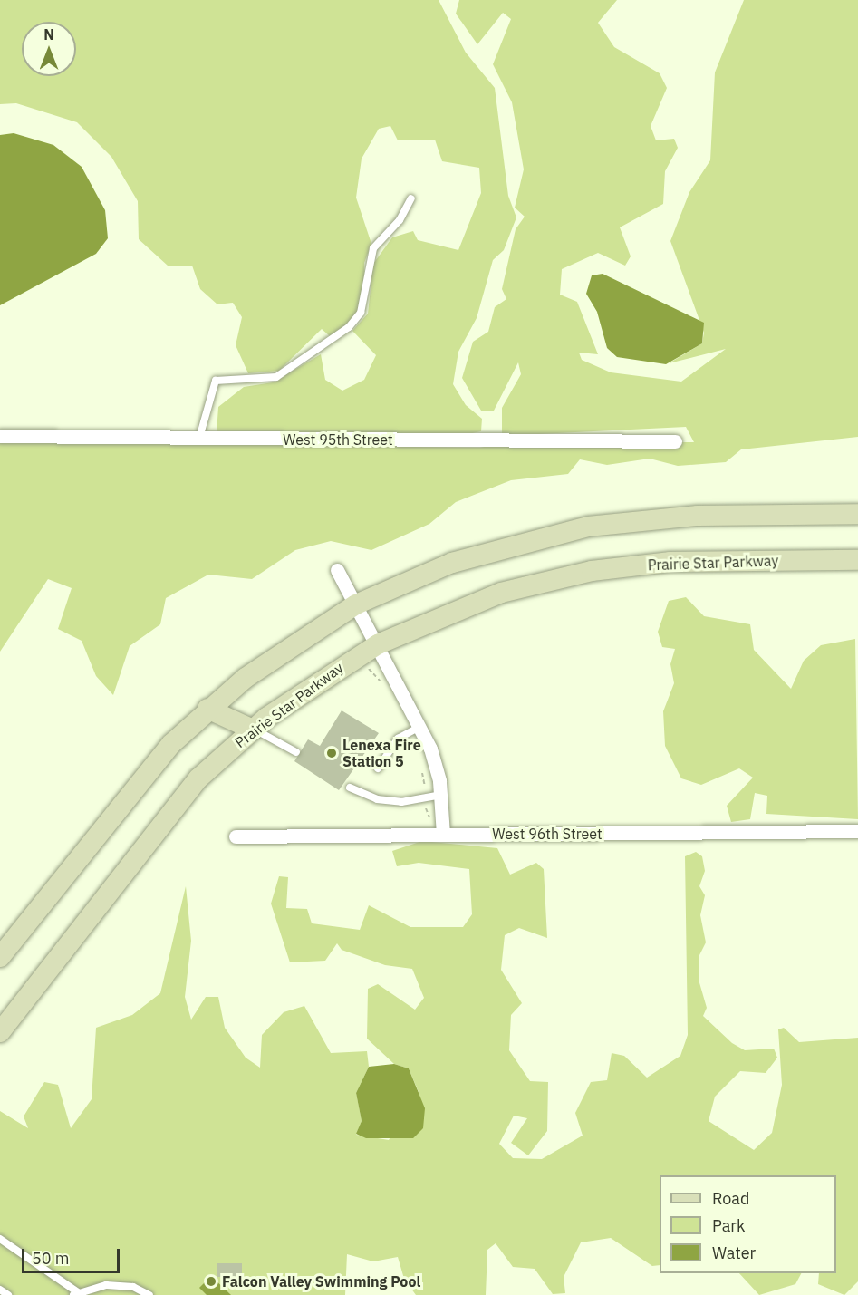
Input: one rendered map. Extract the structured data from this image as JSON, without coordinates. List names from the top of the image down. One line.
{"streets":{"main road":["Prairie Star Parkway"],"street":["West 95th Street","West 96th Street"]},"places":["Lenexa Fire Station 5","Falcon Valley Swimming Pool"],"legend":["Road","Park","Water"],"scale_bar":"50 m","north":"top"}
